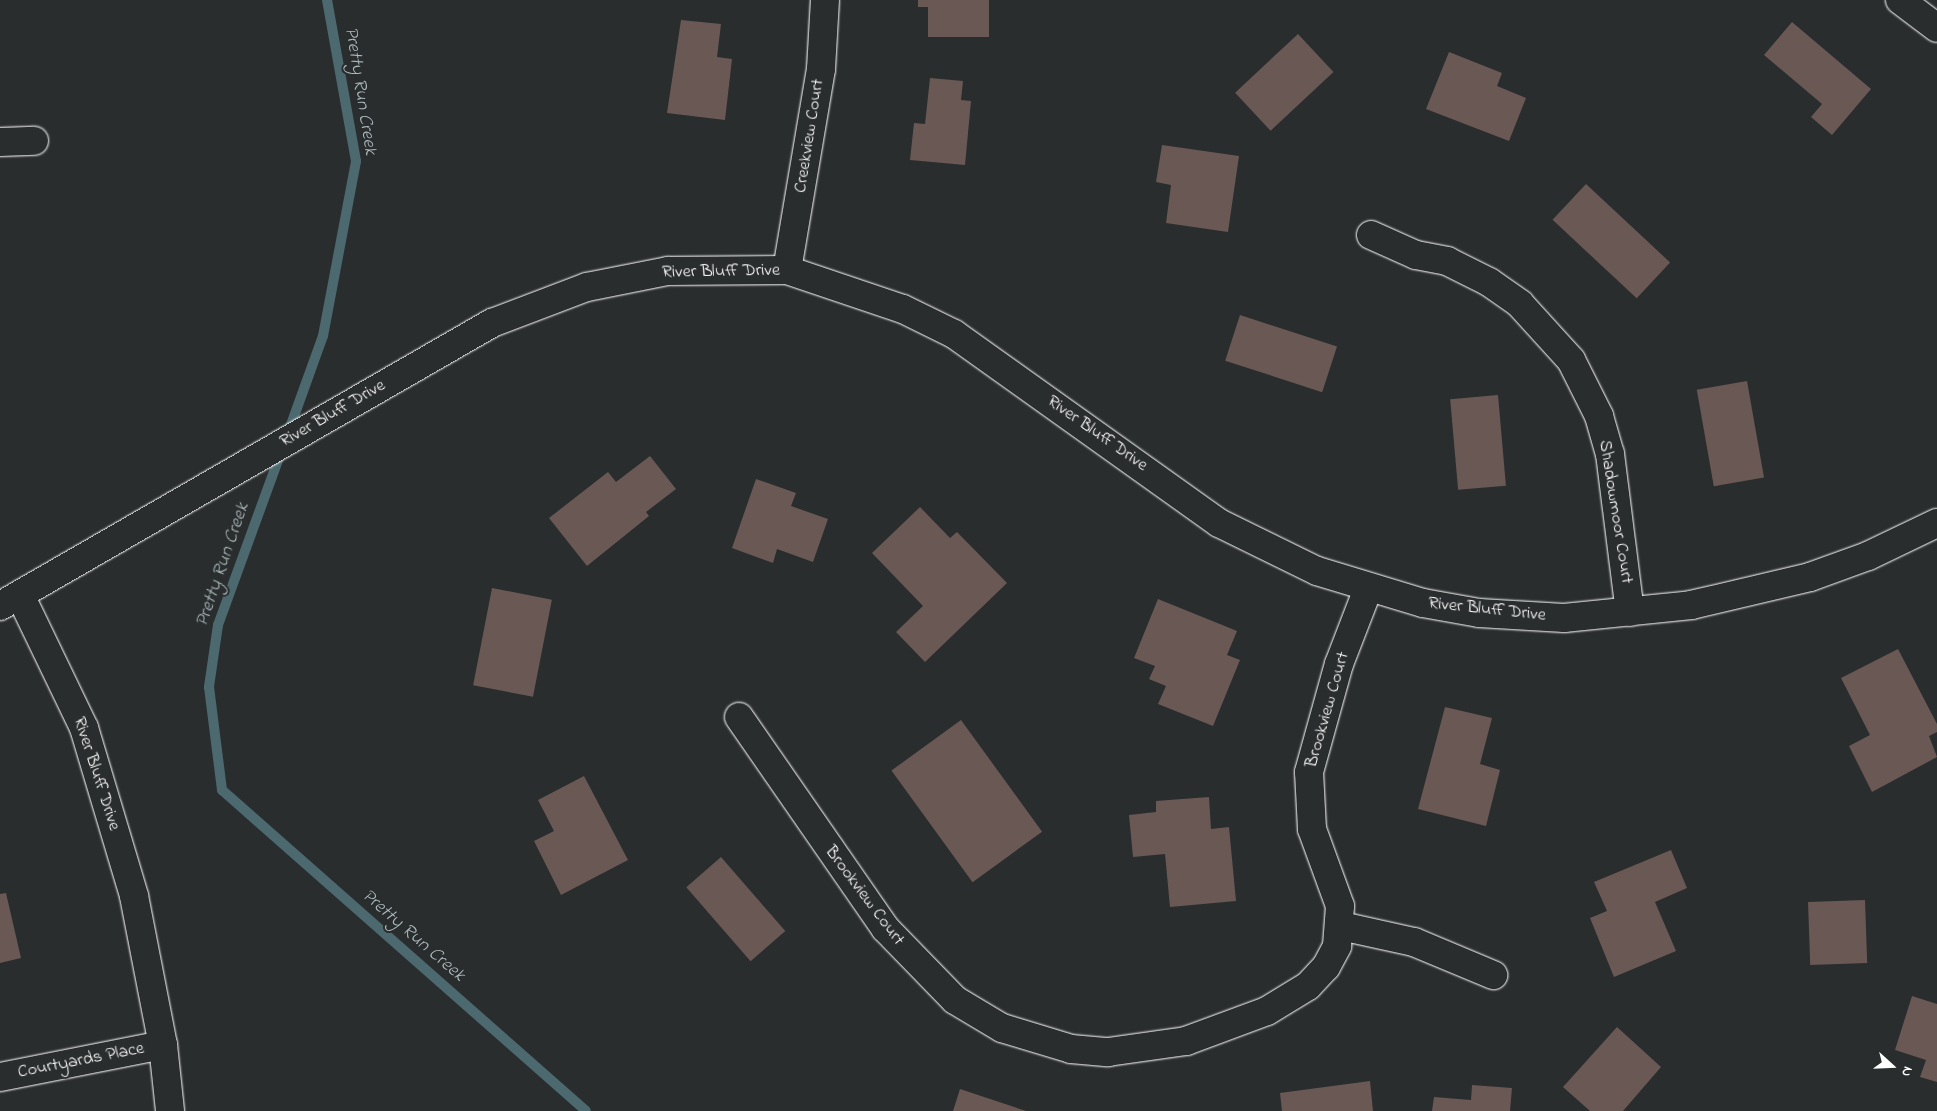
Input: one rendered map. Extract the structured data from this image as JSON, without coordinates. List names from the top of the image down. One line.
{"streets":{"street":["Creekview Court","River Bluff Drive","Shadowmoor Court","Brookview Court","Courtyards Place"]},"crossings":[["Creekview Court","River Bluff Drive"],["River Bluff Drive","Shadowmoor Court"],["River Bluff Drive","Brookview Court"],["River Bluff Drive","Courtyards Place"]],"water":["Pretty Run Creek"],"north":"right"}
